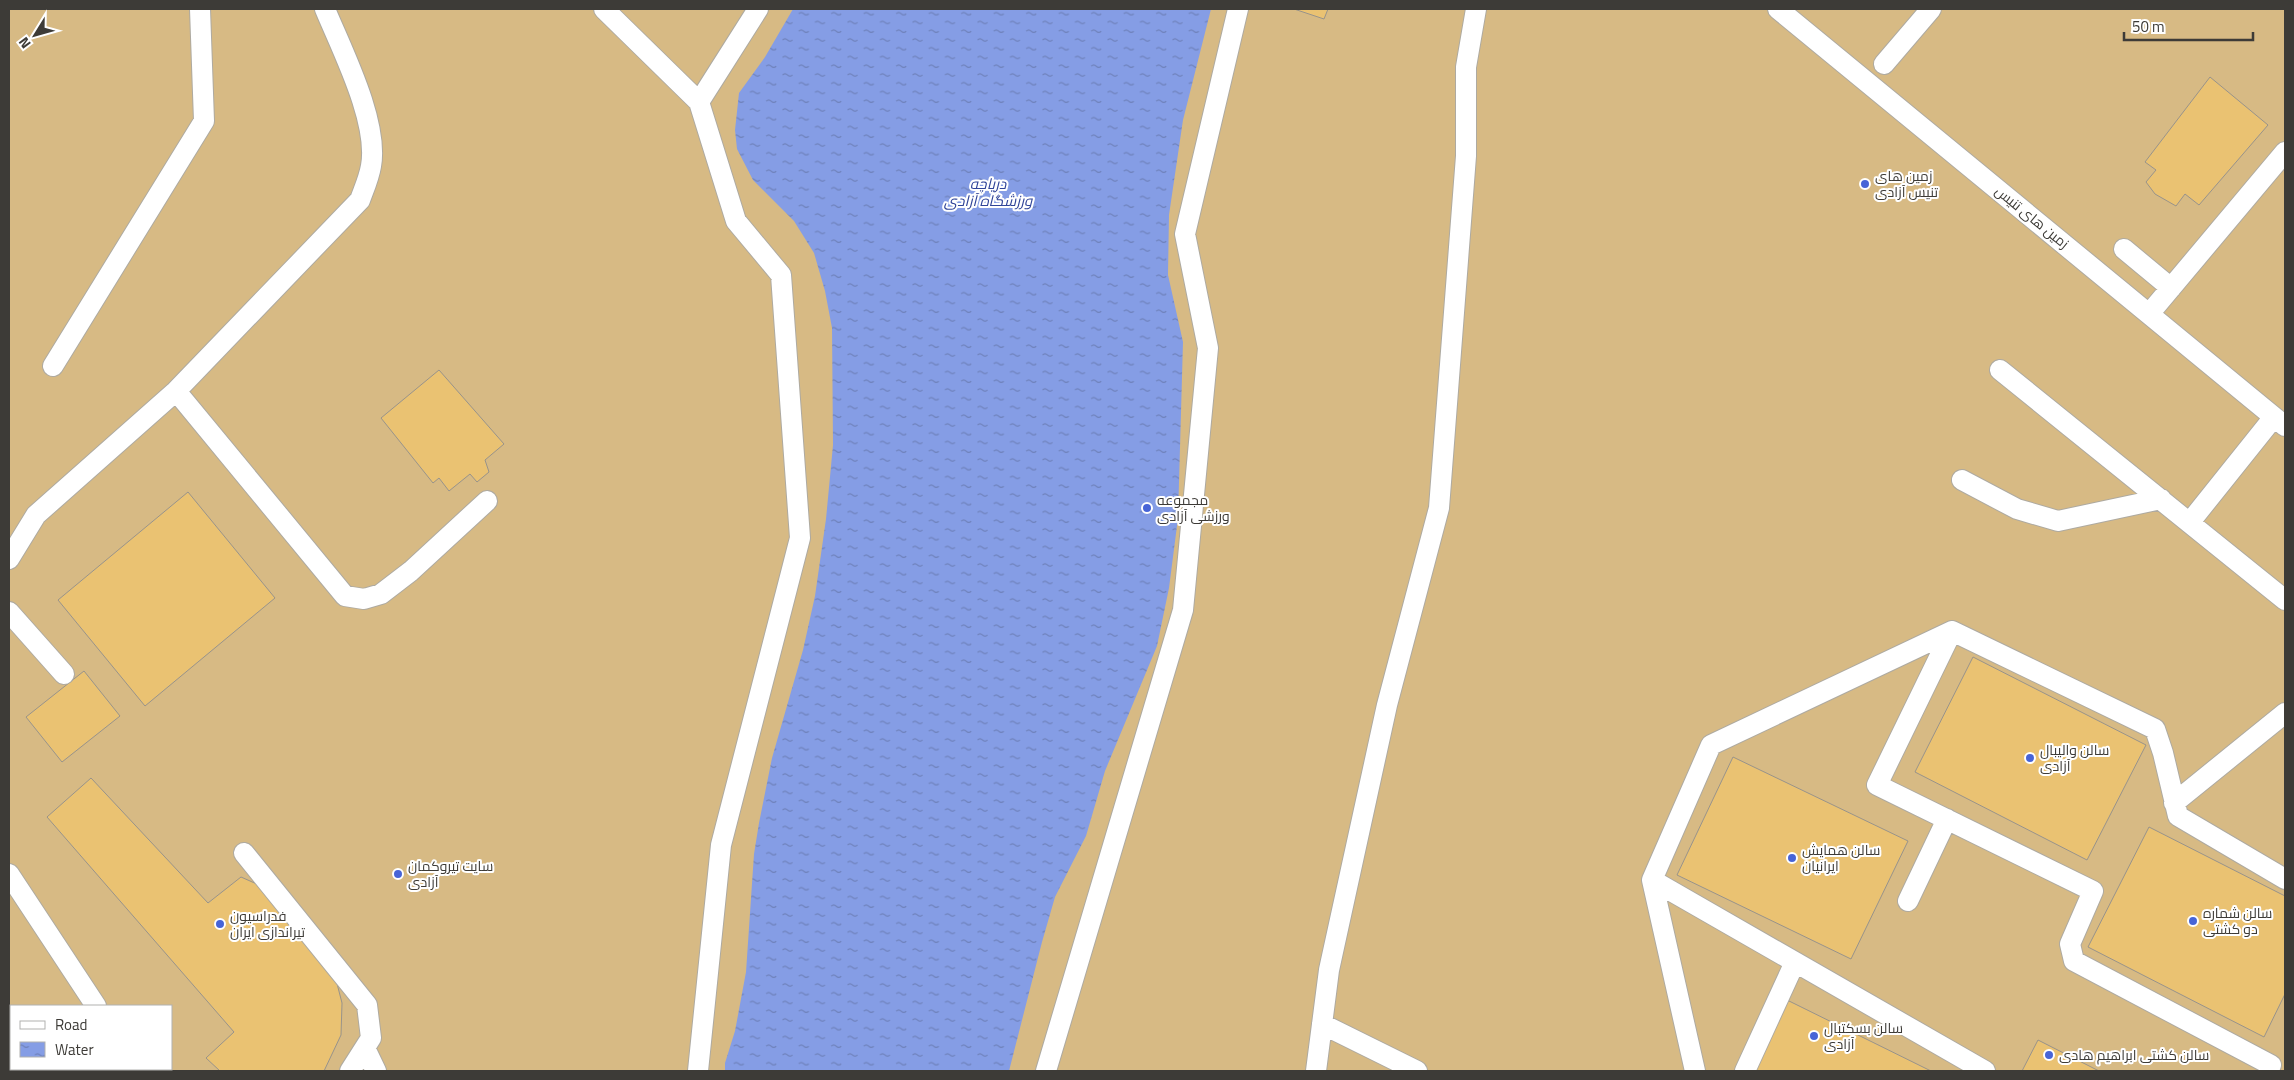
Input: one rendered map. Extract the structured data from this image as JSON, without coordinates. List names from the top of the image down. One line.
{"streets":{"lane":["زمین های تنیس"]},"water":["دریاچه ورزشگاه آزادی"],"places":["زمین های تنیس آزادی","مجموعه ورزشی آزادی","سالن والیبال آزادی","سالن همایش ایرانیان","سایت تیروکمان آزادی","سالن شماره دو کشتی","فدراسیون تیراندازی ایران","سالن بسکتبال آزادی","سالن کشتی ابراهیم هادی"],"legend":["Road","Water"],"scale_bar":"50 m","north":"bottom left"}
